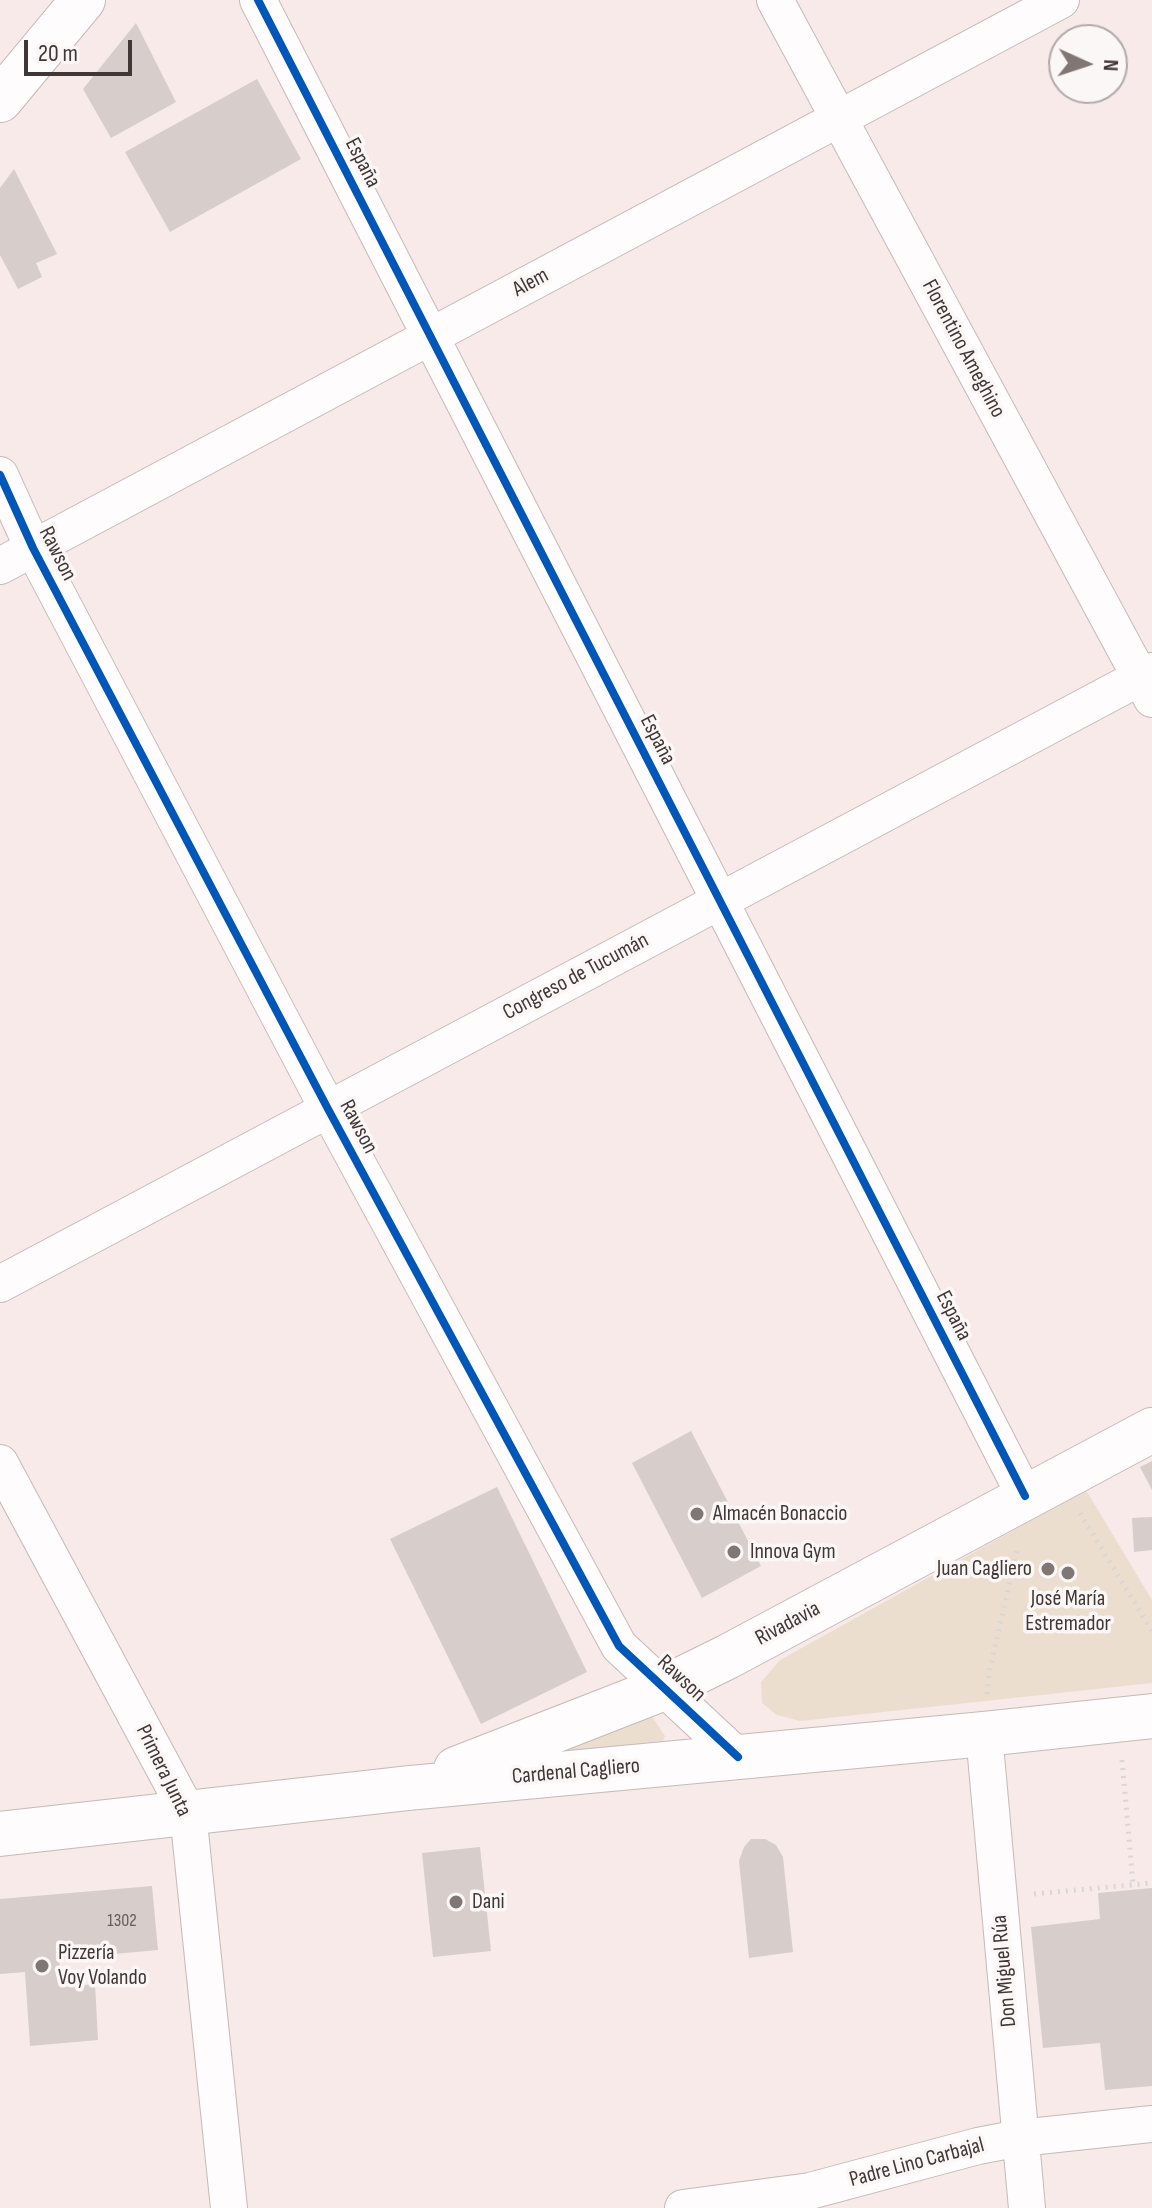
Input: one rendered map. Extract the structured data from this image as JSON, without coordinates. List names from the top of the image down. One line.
{"streets":{"main road":["Rivadavia","Cardenal Cagliero"],"street":["España","Alem","Florentino Ameghino","Rawson","Congreso de Tucumán","Primera Junta","Don Miguel Rúa","Padre Lino Carbajal"]},"crossings":[["España","Alem"],["España","Congreso de Tucumán"],["España","Rivadavia"],["Alem","Florentino Ameghino"],["Alem","Rawson"],["Florentino Ameghino","Congreso de Tucumán"],["Rawson","Congreso de Tucumán"],["Rawson","Rivadavia"],["Rawson","Cardenal Cagliero"],["Rivadavia","Cardenal Cagliero"],["Primera Junta","Cardenal Cagliero"],["Cardenal Cagliero","Don Miguel Rúa"],["Don Miguel Rúa","Padre Lino Carbajal"]],"places":["Almacén Bonaccio","Innova Gym","Juan Cagliero","José María Estremador","Dani","Pizzería Voy Volando"],"house_numbers":["1302"],"scale_bar":"20 m","north":"right"}
